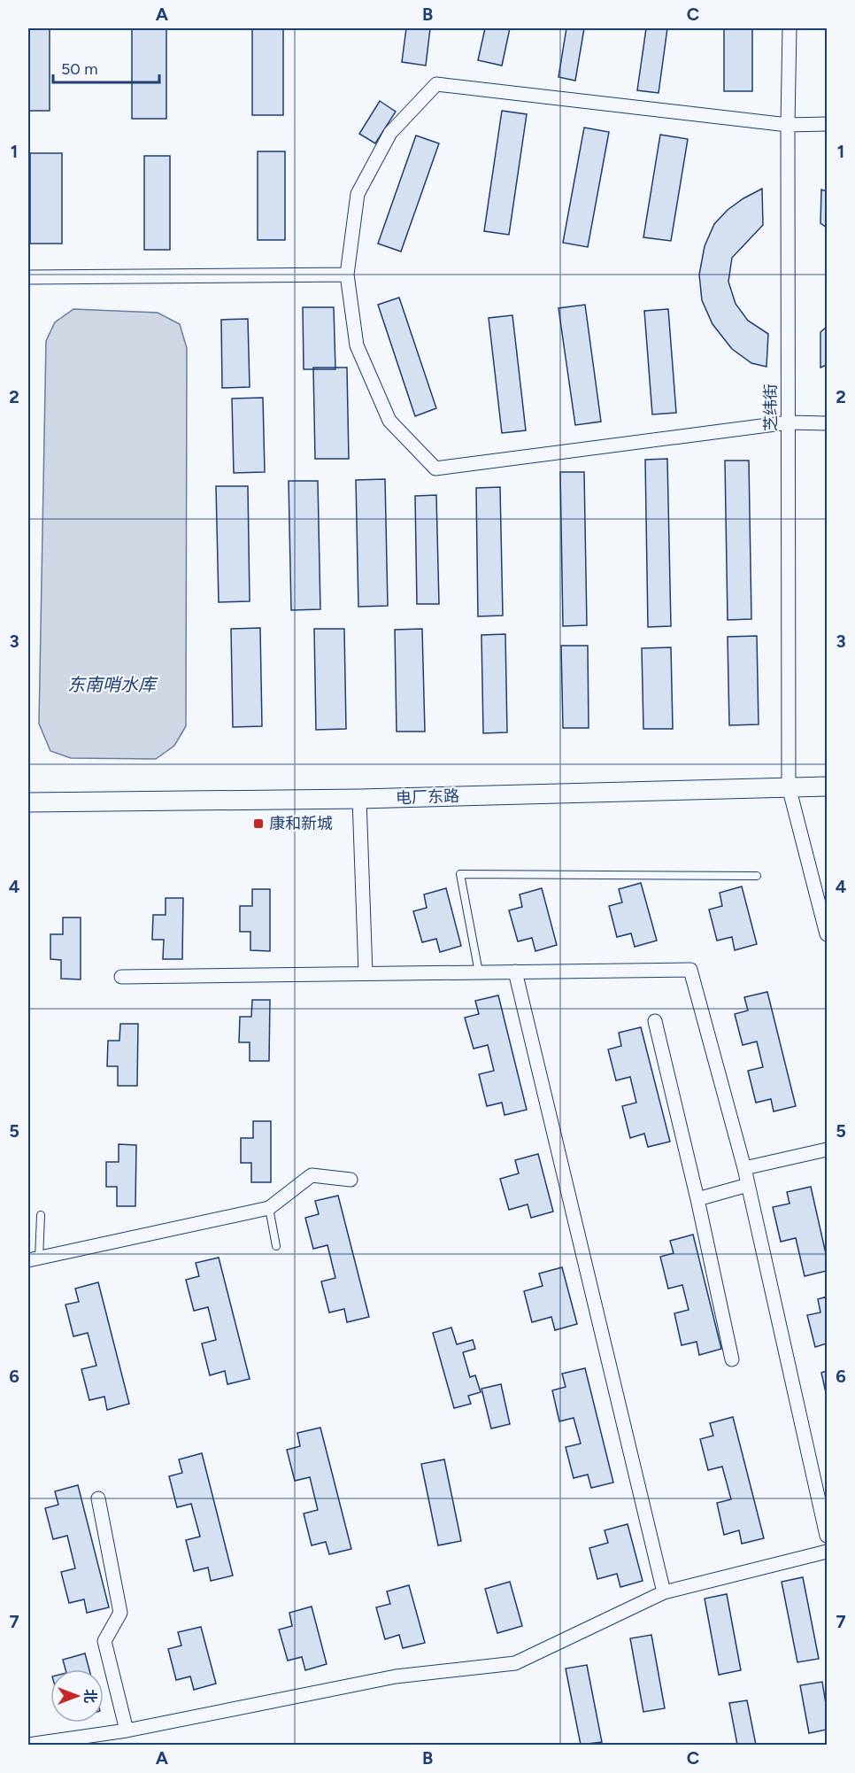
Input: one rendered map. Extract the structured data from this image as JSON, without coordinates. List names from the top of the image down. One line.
{"streets":{"street":["芝纬街","电厂东路"]},"crossings":[["芝纬街","电厂东路"]],"water":["东南哨水库"],"places":{"transit":["康和新城"]},"scale_bar":"50 m","north":"right","grid":{"columns":["A","B","C"],"rows":["1","2","3","4","5","6","7"]}}
